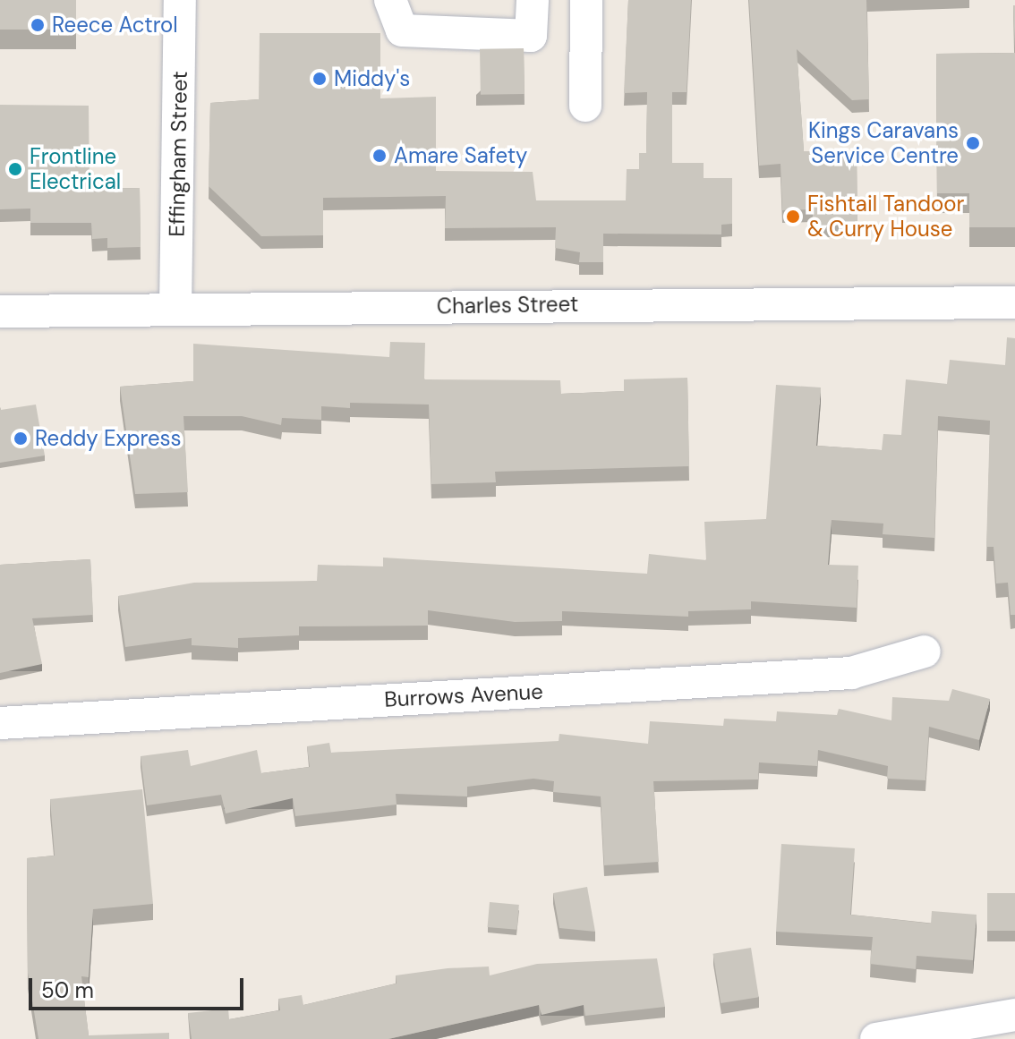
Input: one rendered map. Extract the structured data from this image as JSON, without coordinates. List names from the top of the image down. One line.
{"streets":{"street":["Effingham Street","Charles Street","Burrows Avenue"]},"crossings":[["Effingham Street","Charles Street"]],"places":["Reece Actrol","Middy's","Kings Caravans Service Centre","Amare Safety","Frontline Electrical","Fishtail Tandoor & Curry House","Reddy Express"],"scale_bar":"50 m"}
